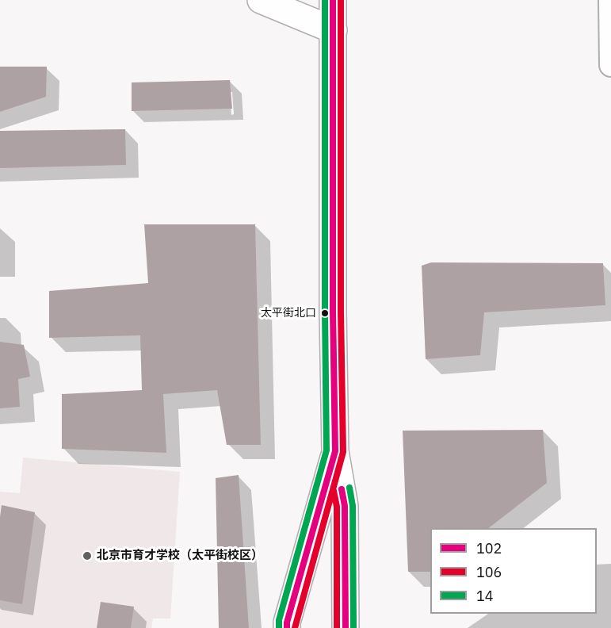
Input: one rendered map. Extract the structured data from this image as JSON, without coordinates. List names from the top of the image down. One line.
{"places":["太平街北口","北京市育才学校（太平街校区）"],"lines":["transit line 102","transit line 106","transit line 14"],"legend":["102","106","14"]}
